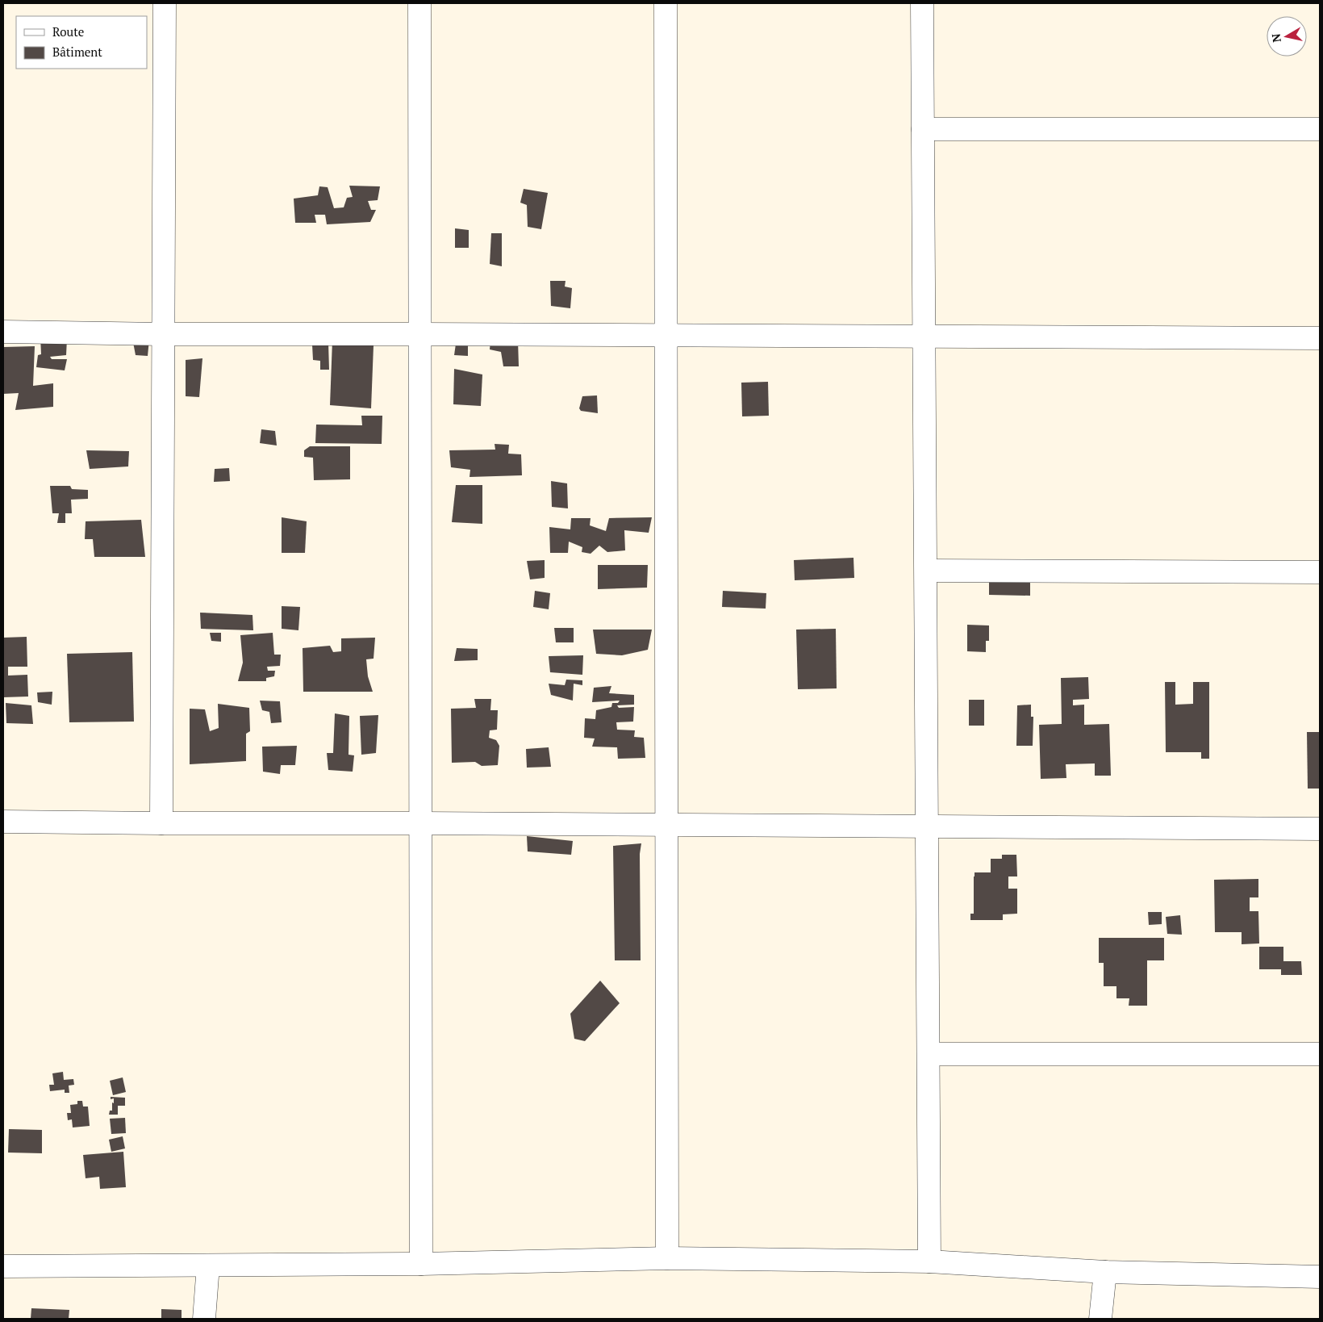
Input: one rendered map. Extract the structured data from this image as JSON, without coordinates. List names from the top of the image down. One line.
{"legend":["Route","Bâtiment"],"north":"left"}
